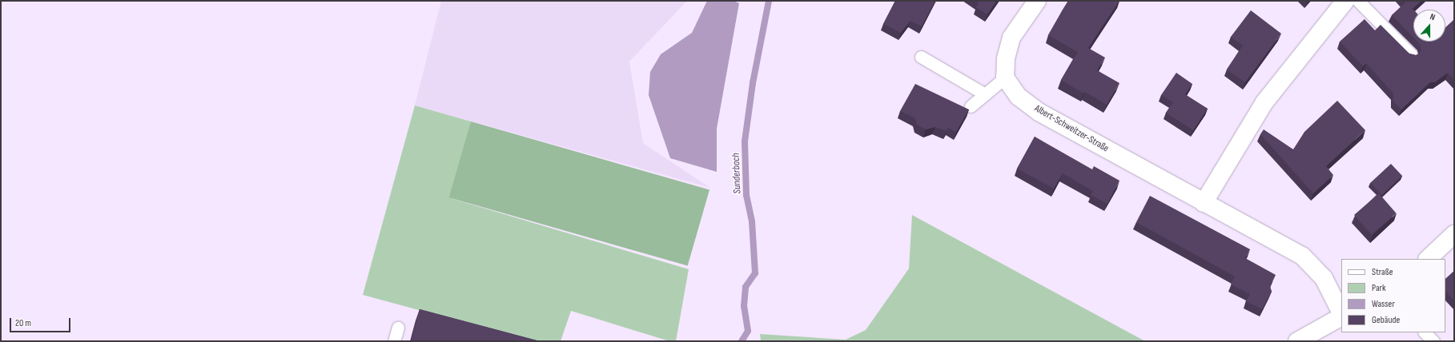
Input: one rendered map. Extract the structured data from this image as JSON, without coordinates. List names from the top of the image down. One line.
{"streets":{"street":["Albert-Schweitzer-Straße"]},"water":["Sunderbach"],"legend":["Straße","Park","Wasser","Gebäude"],"scale_bar":"20 m","north":"top"}
